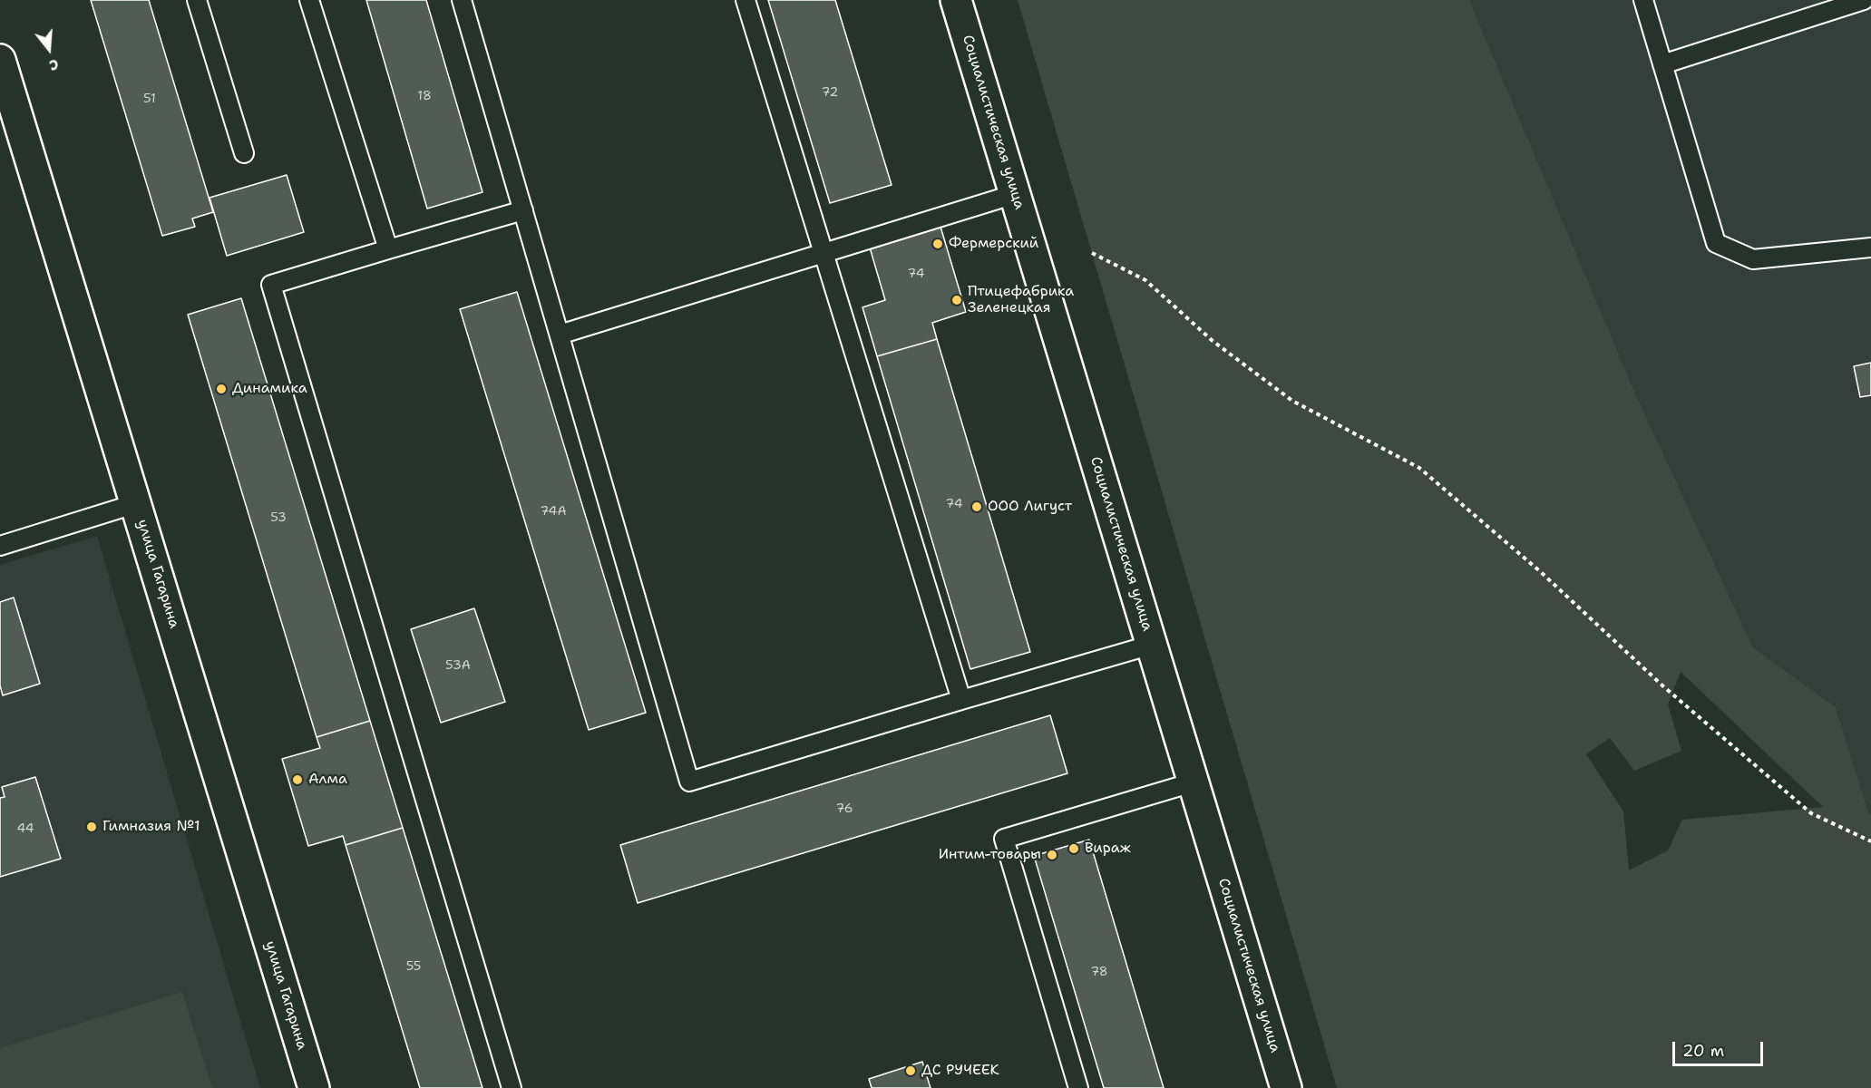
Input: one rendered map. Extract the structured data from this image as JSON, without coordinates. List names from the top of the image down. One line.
{"streets":{"main road":["Социалистическая улица","улица Гагарина"]},"places":["Фермерский","Птицефабрика Зеленецкая","Динамика","ООО Лигуст","Алма","Гимназия №1","Вираж","Интим-товары","ДС РУЧЕЕК"],"house_numbers":["72","18","51","74","74","74А","53","53А","76","44","55","78"],"scale_bar":"20 m","north":"bottom"}
